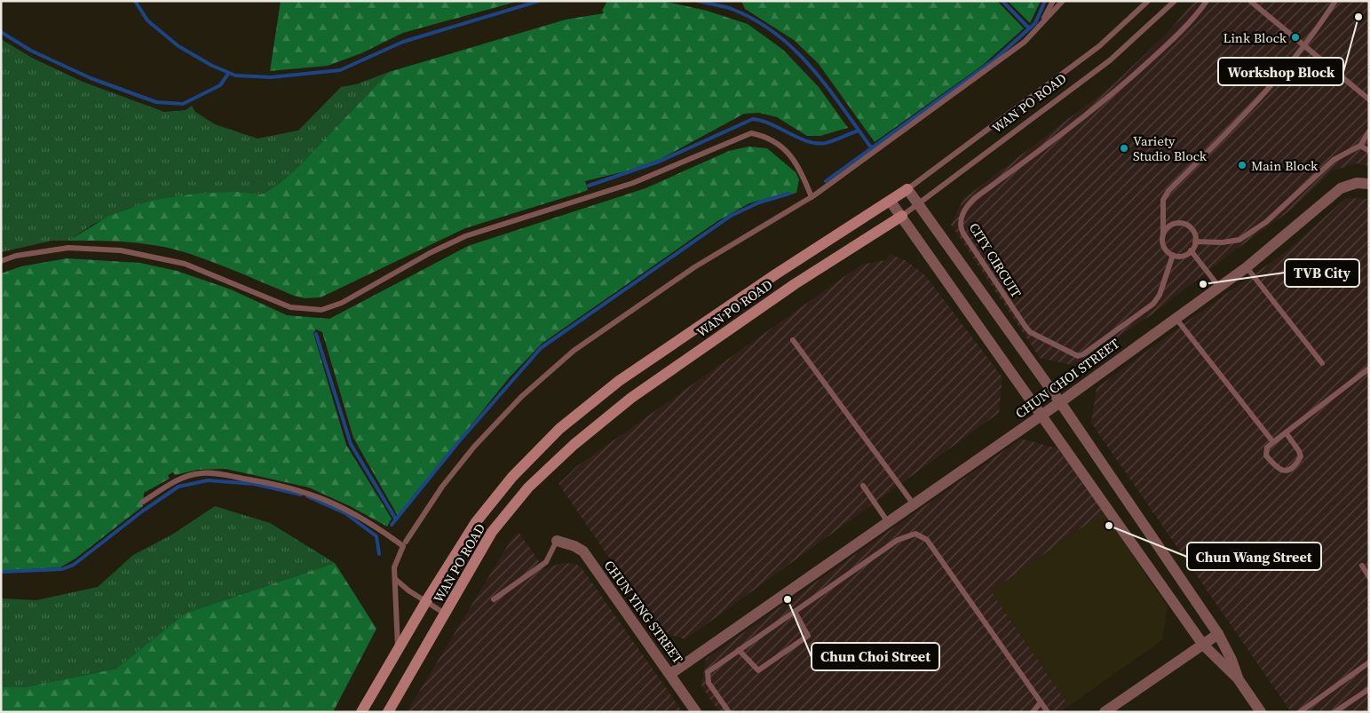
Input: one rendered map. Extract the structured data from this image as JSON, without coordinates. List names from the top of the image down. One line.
{"streets":{"main road":["WAN PO ROAD"],"street":["CHUN CHOI STREET","CHUN YING STREET"],"lane":["CITY CIRCUIT"]},"crossings":[["CHUN CHOI STREET","CHUN YING STREET"]],"places":["Workshop Block","Link Block","Variety Studio Block","Main Block","TVB City","Chun Wang Street","Chun Choi Street"]}
